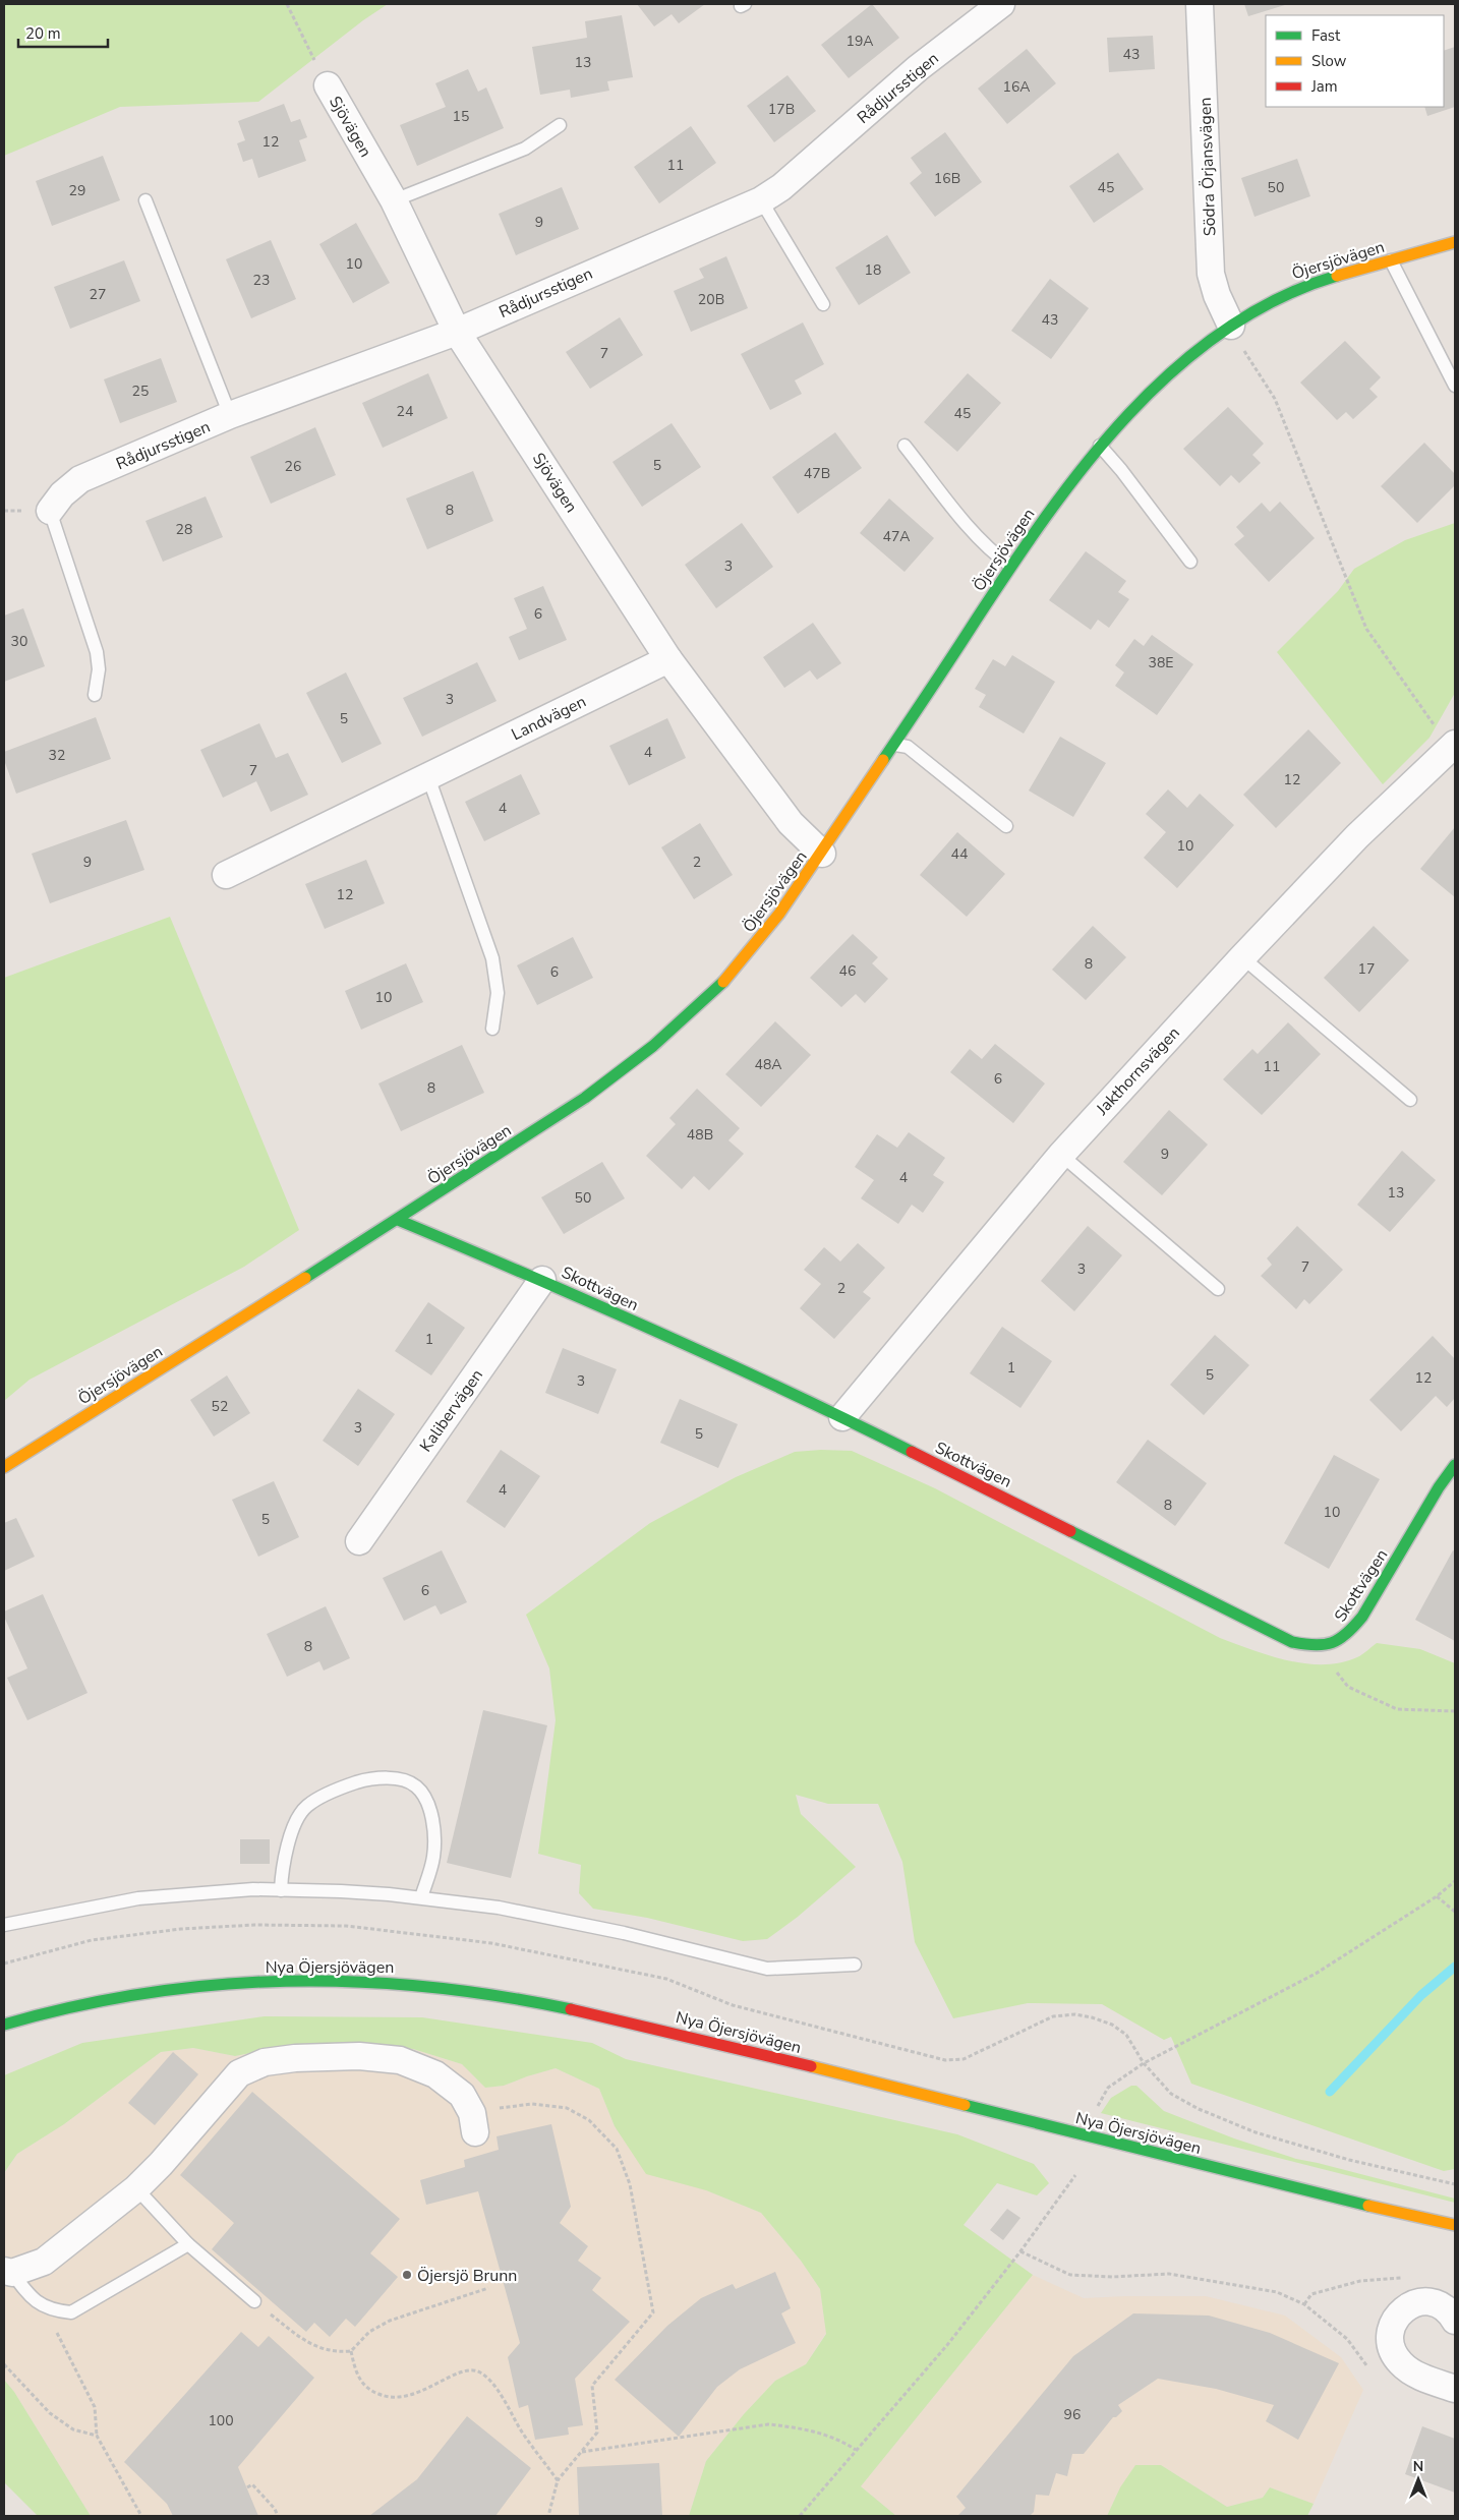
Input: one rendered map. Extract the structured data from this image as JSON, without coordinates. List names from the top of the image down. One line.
{"streets":{"street":["Rådjursstigen","Sjövägen","Södra Örjansvägen","Öjersjövägen","Landvägen","Jakthornsvägen","Skottvägen","Kalibervägen","Nya Öjersjövägen"]},"crossings":[["Rådjursstigen","Sjövägen"],["Sjövägen","Öjersjövägen"],["Sjövägen","Landvägen"],["Södra Örjansvägen","Öjersjövägen"],["Öjersjövägen","Skottvägen"],["Jakthornsvägen","Skottvägen"],["Skottvägen","Kalibervägen"]],"places":["Öjersjö Brunn"],"house_numbers":["19A","43","13","16A","17B","15","12","11","16B","45","50","29","9","10","18","23","27","20B","43","7","25","24","45","5","26","47B","8","28","47A","3","6","30","38E","3","5","4","32","7","12","4","10","44","9","2","12","8","17","46","6","10","48A","11","6","8","48B","9","4","13","50","7","3","2","1","1","5","12","3","52","3","5","4","8","10","5","6","8","96","100"],"legend":["Fast","Slow","Jam"],"scale_bar":"20 m","north":"top"}
